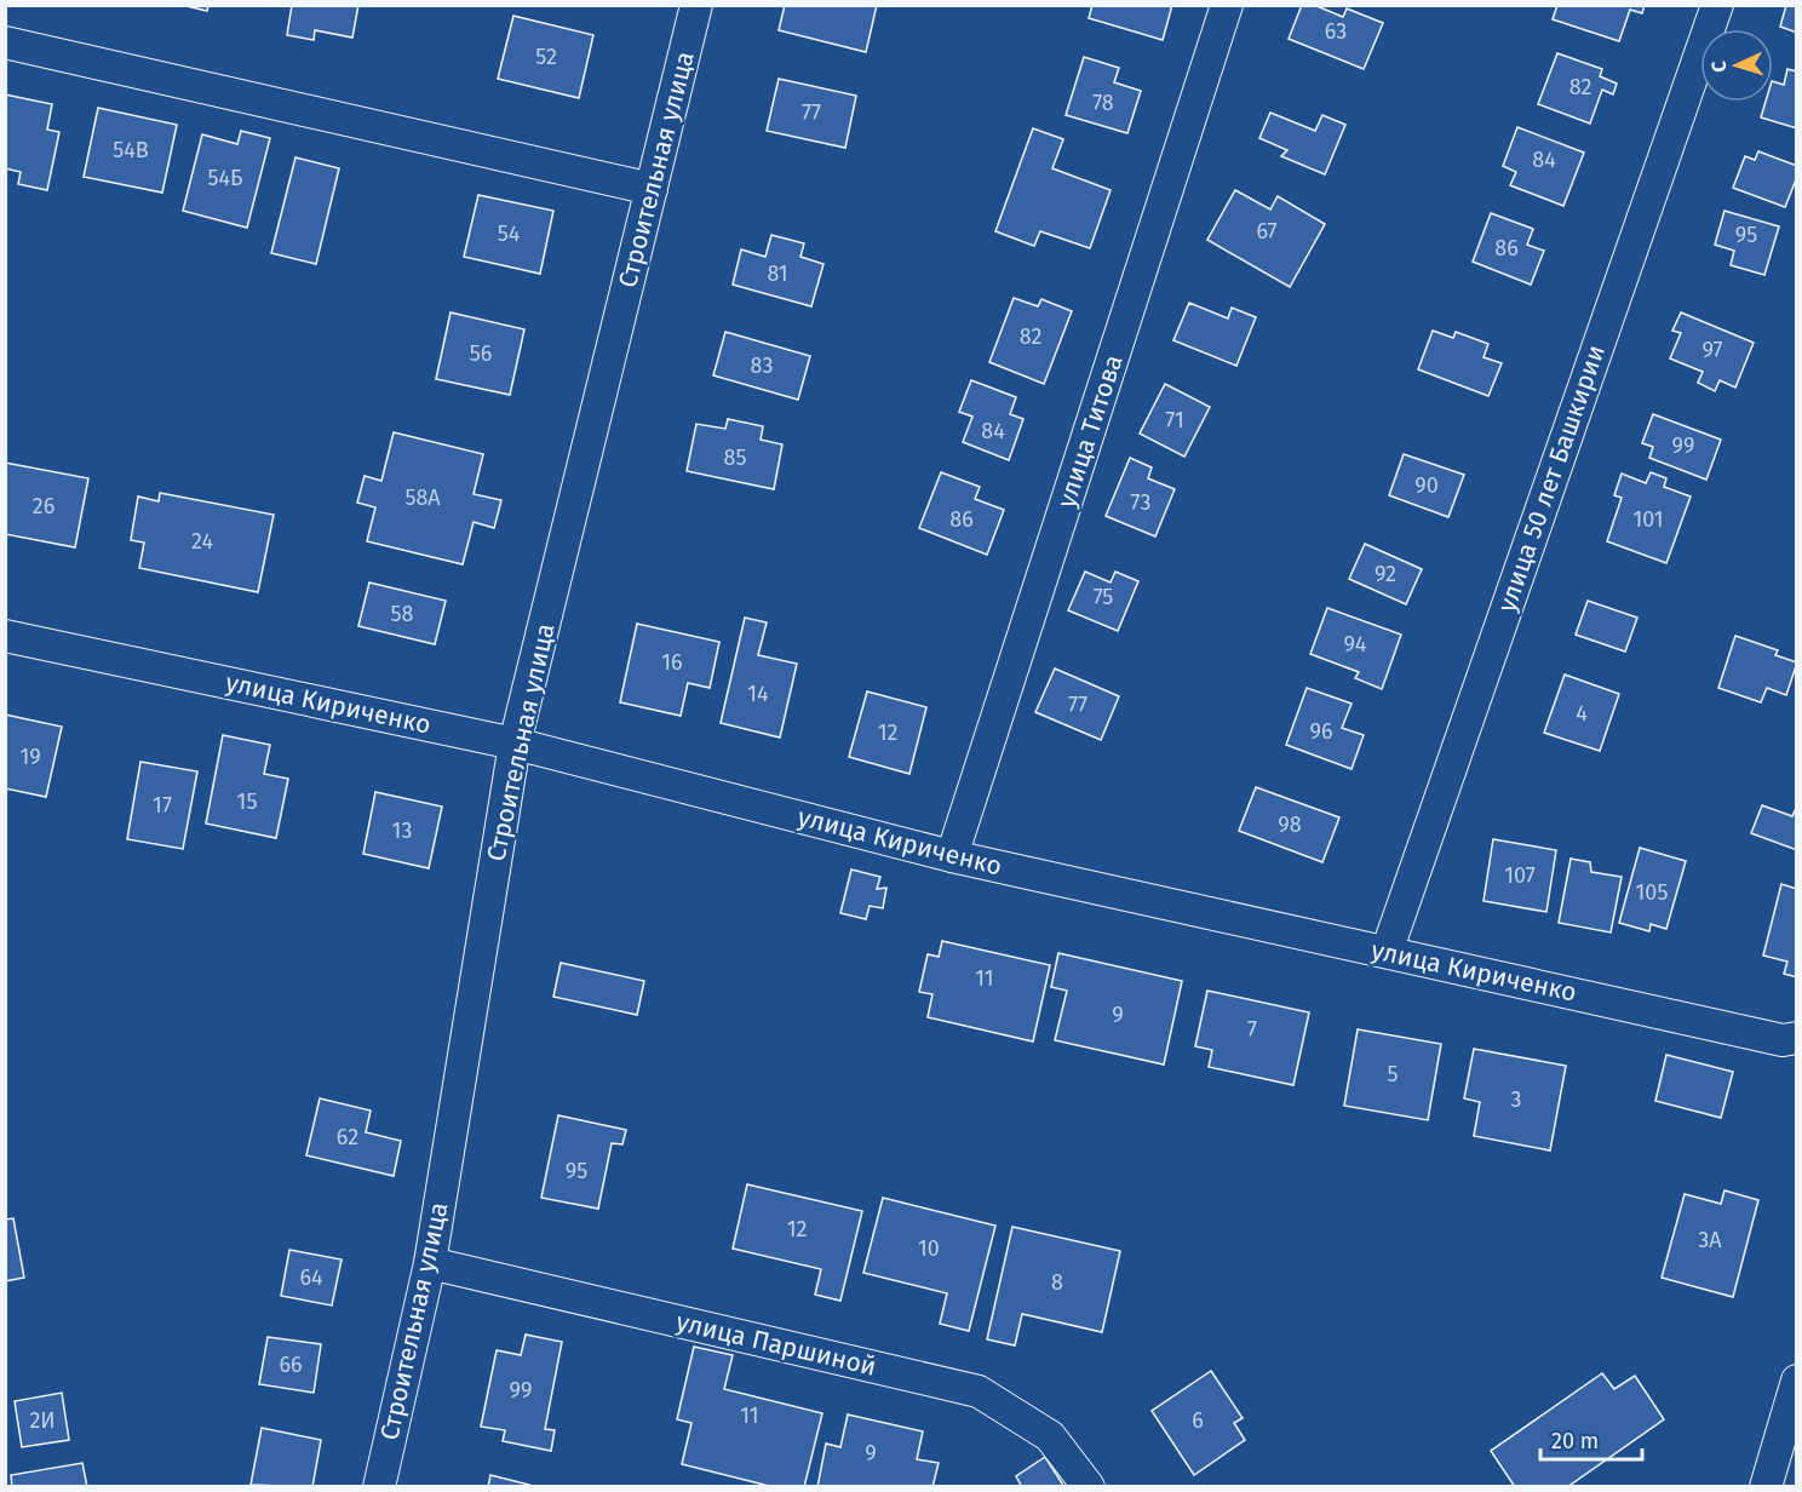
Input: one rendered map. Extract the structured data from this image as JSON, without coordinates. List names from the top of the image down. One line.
{"streets":{"street":["Строительная улица","улица Титова","улица 50 лет Башкирии","улица Кириченко","улица Паршиной"]},"crossings":[["Строительная улица","улица Кириченко"],["Строительная улица","улица Паршиной"],["улица Титова","улица Кириченко"],["улица 50 лет Башкирии","улица Кириченко"]],"house_numbers":["63","52","82","78","77","54В","84","54Б","67","54","95","86","81","82","97","56","83","71","84","99","85","90","58А","73","26","86","101","24","92","75","58","94","16","14","77","4","96","12","19","15","17","98","13","107","105","11","9","7","5","3","62","95","12","3А","10","64","8","66","99","11","2И","6","9"],"scale_bar":"20 m","north":"left"}
